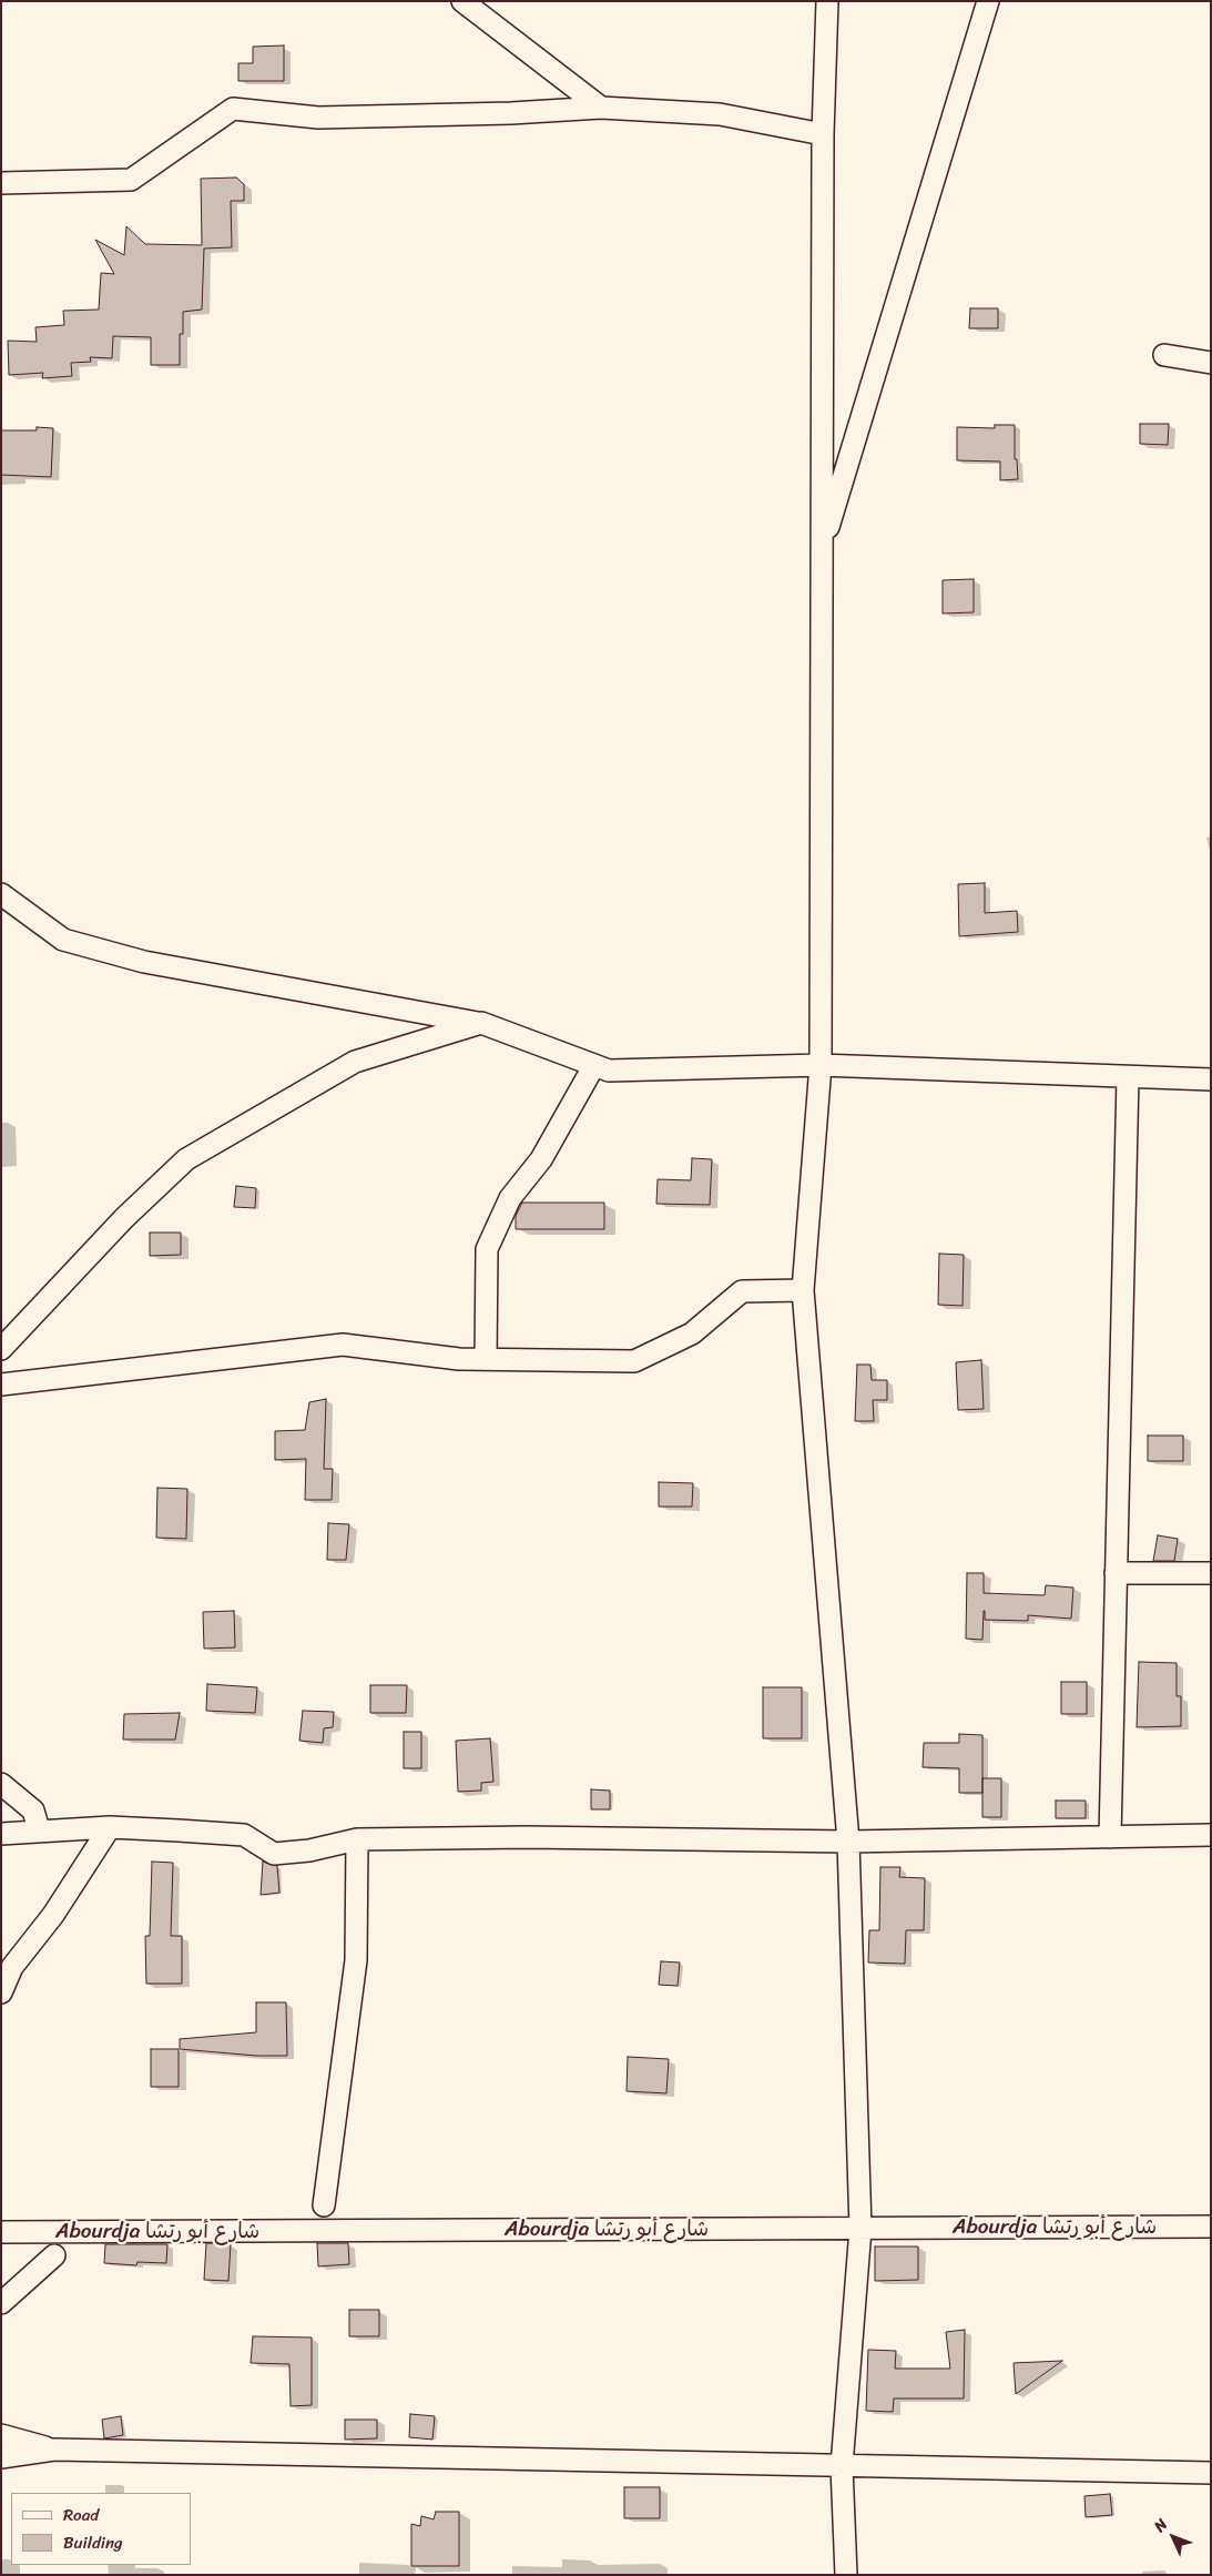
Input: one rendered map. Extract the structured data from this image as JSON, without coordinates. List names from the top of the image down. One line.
{"streets":{"street":["Abourdja شارع أبو رتشا"]},"legend":["Road","Building"],"north":"top left"}
